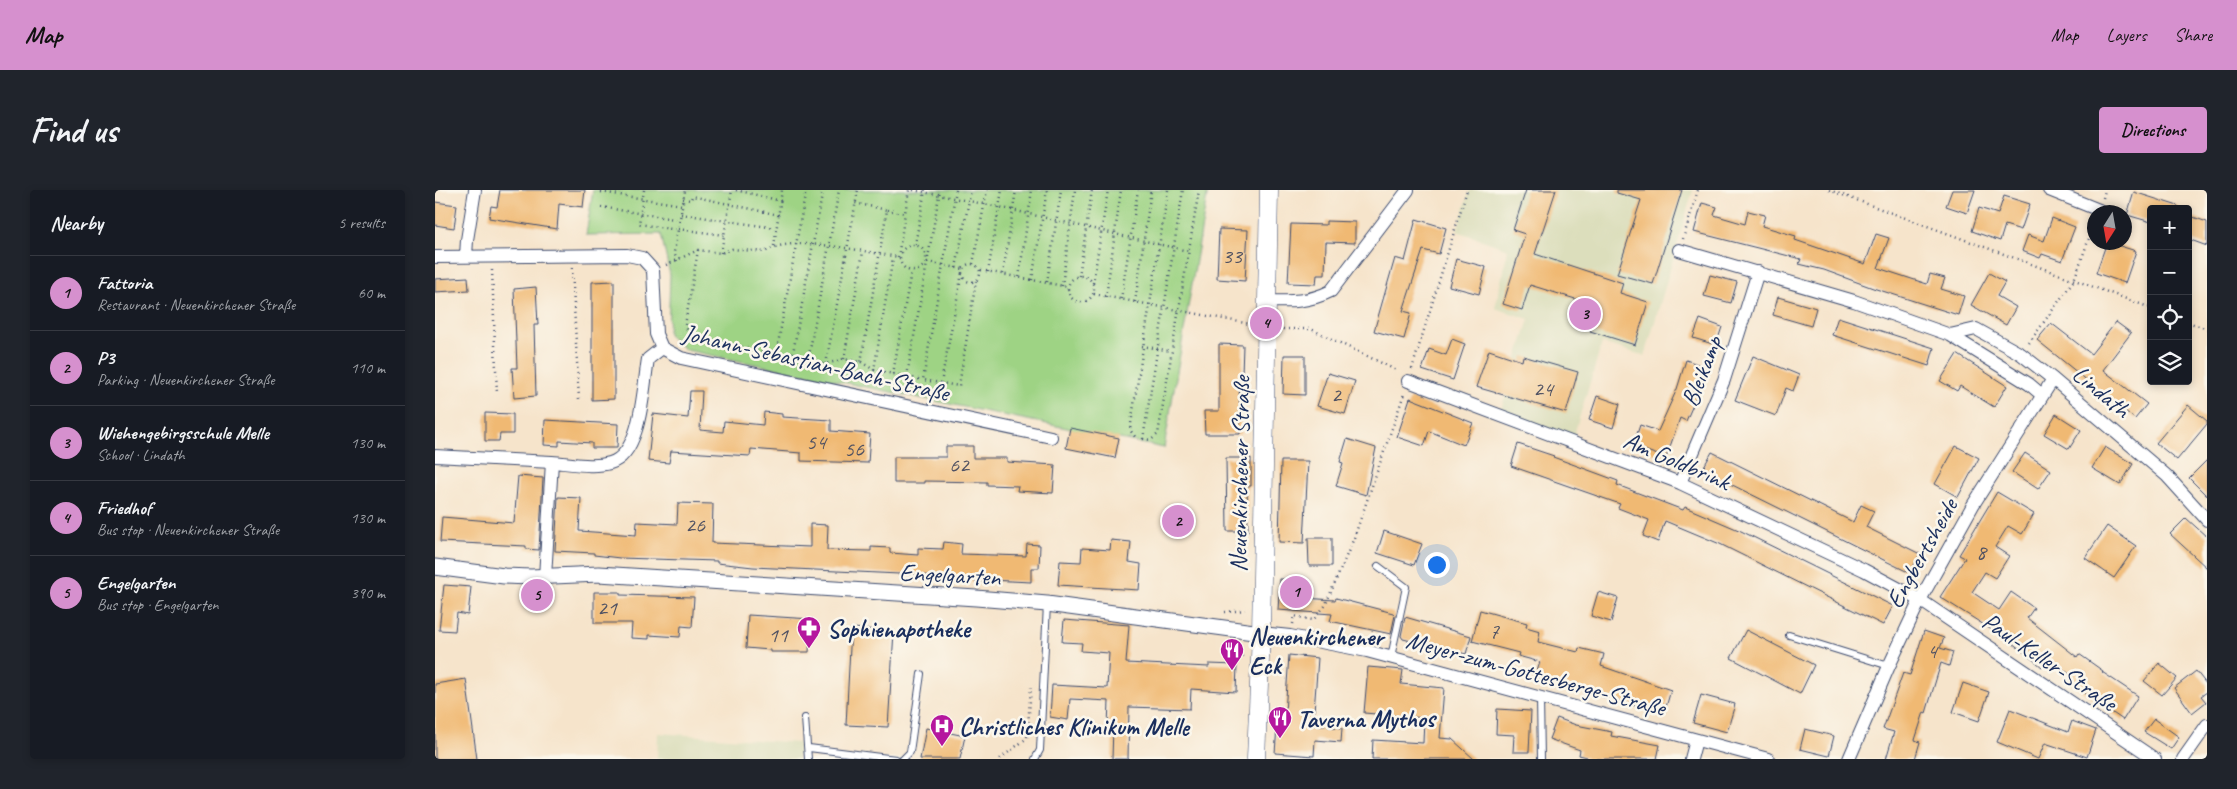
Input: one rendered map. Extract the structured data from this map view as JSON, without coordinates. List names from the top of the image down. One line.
{"streets":{"main road":["Neuenkirchener Straße"],"street":["Johann-Sebastian-Bach-Straße","Bleikamp","Lindath","Am Goldbrink","Engbertsheide","Engelgarten","Paul-Keller-Straße","Meyer-zum-Gottesberge-Straße"]},"crossings":[["Bleikamp","Lindath"],["Bleikamp","Am Goldbrink"],["Lindath","Engbertsheide"],["Am Goldbrink","Engbertsheide"],["Am Goldbrink","Paul-Keller-Straße"],["Neuenkirchener Straße","Engelgarten"],["Neuenkirchener Straße","Meyer-zum-Gottesberge-Straße"],["Engbertsheide","Paul-Keller-Straße"],["Engelgarten","Meyer-zum-Gottesberge-Straße"]],"places":{"pharmacy":["Sophienapotheke"],"restaurant":["Neuenkirchener Eck","Taverna Mythos"],"hospital":["Christliches Klinikum Melle"]},"house_numbers":["33","24","2","54","56","62","26","8","21","7","11","4"],"north":"bottom","page":{"header":"Map","nav":["Map","Layers","Share"],"buttons":"Directions","title":"Find us","heading":["Nearby","5 results"],"map_buttons":["+","−"],"list":[{"mark":"1","name":"Fattoria","note":"Restaurant · Neuenkirchener Straße","value":"60 m"},{"mark":"2","name":"P3","note":"Parking · Neuenkirchener Straße","value":"110 m"},{"mark":"3","name":"Wiehengebirgsschule Melle","note":"School · Lindath","value":"130 m"},{"mark":"4","name":"Friedhof","note":"Bus stop · Neuenkirchener Straße","value":"130 m"},{"mark":"5","name":"Engelgarten","note":"Bus stop · Engelgarten","value":"390 m"}],"pins":["3","4","2","1","5"]}}
